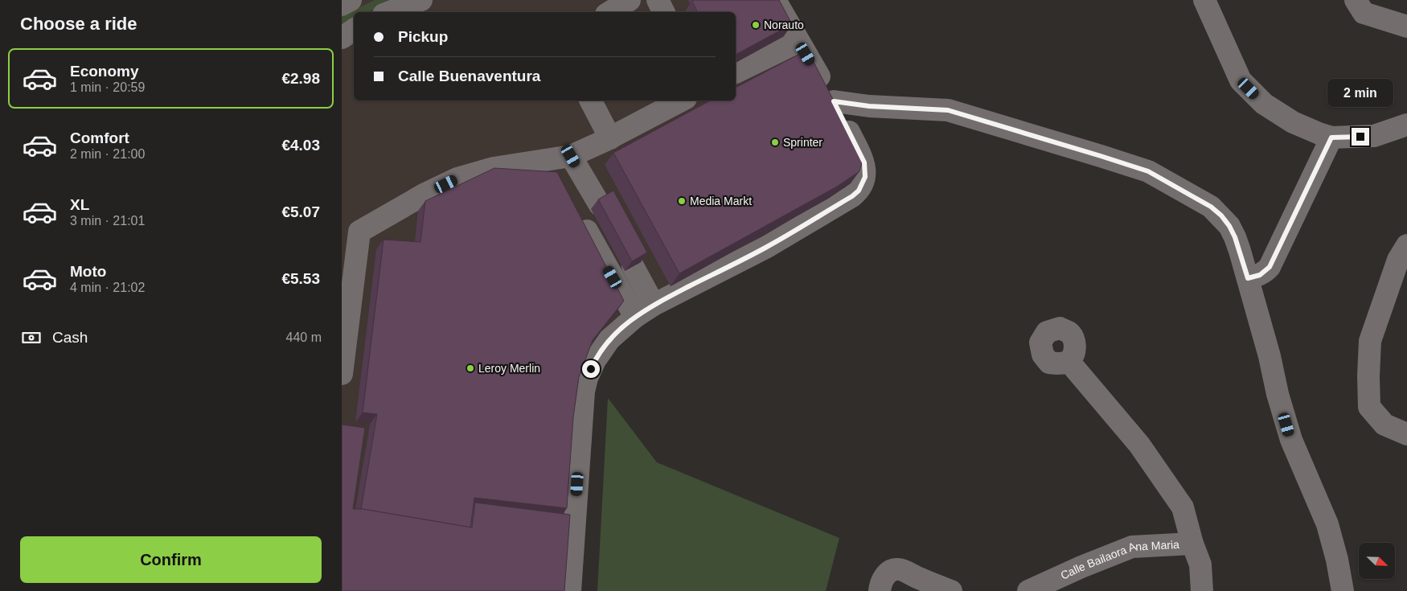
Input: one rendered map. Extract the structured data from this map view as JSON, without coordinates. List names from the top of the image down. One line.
{"streets":{"street":["Calle Bailaora Ana Maria"]},"places":["Norauto","Sprinter","Media Markt","Leroy Merlin"],"north":"bottom right","page":{"heading":"Choose a ride","banner":["Pickup","Calle Buenaventura"],"list":[{"name":"Economy","note":"1 min · 20:59","value":"€2.98"},{"name":"Comfort","note":"2 min · 21:00","value":"€4.03"},{"name":"XL","note":"3 min · 21:01","value":"€5.07"},{"name":"Moto","note":"4 min · 21:02","value":"€5.53"}],"bubble":"2 min","pay":["Cash","440 m"],"buttons":"Confirm"}}
